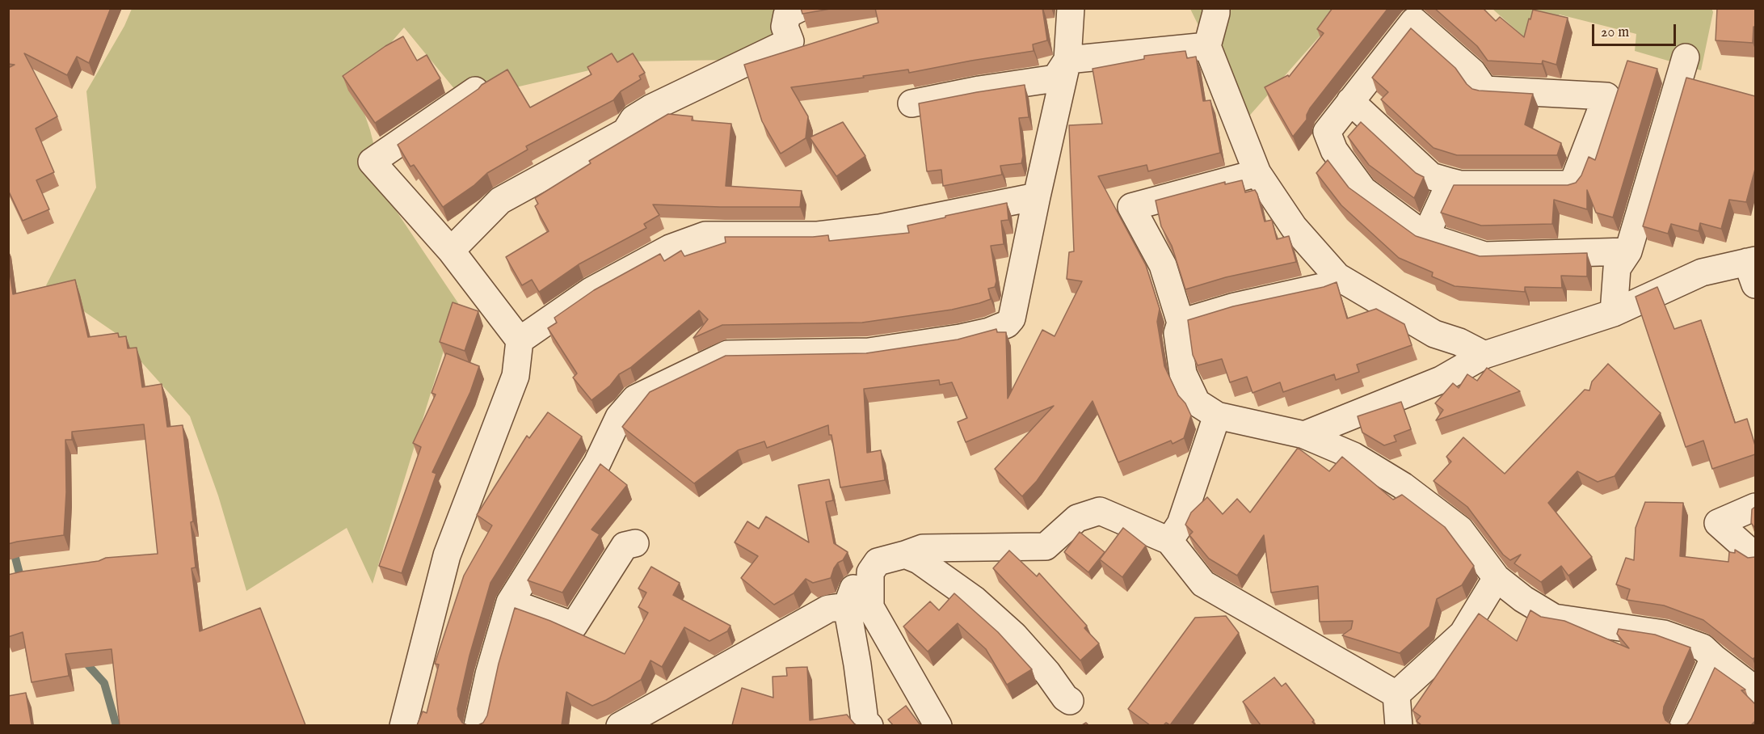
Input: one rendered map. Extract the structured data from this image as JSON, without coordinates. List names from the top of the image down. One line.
{"scale_bar":"20 m"}
